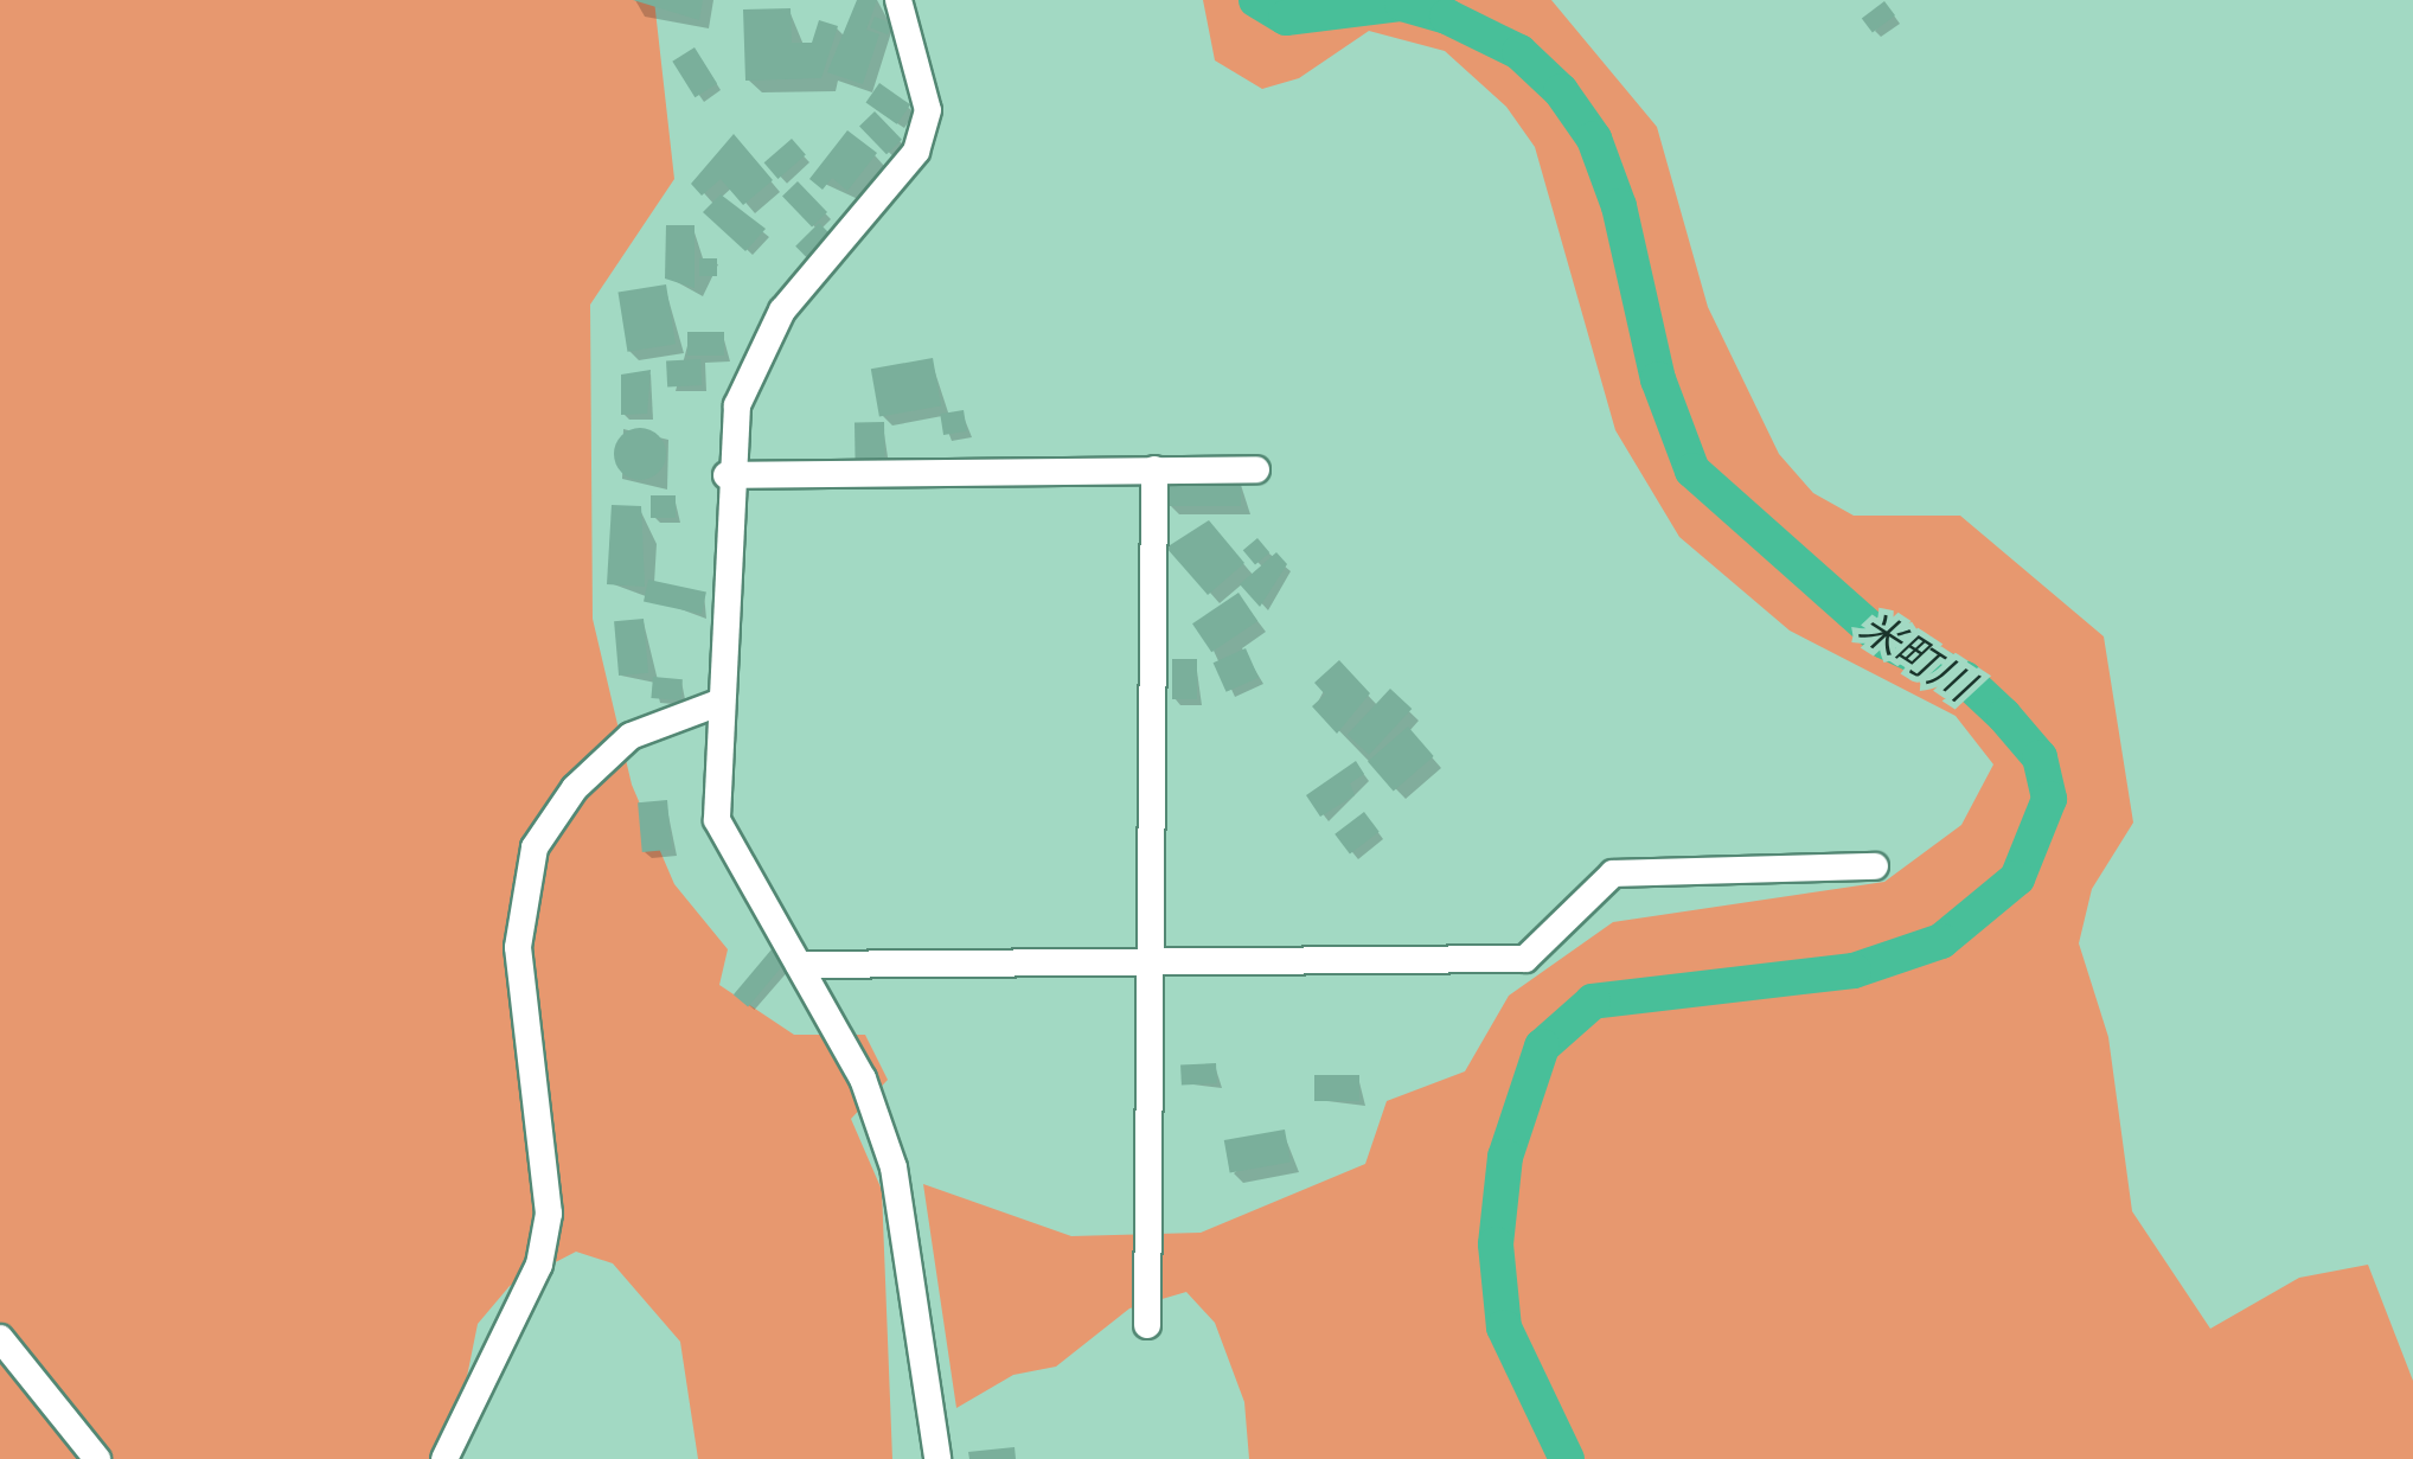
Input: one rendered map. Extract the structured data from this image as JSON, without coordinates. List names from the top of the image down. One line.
{"water":["米町川"]}
